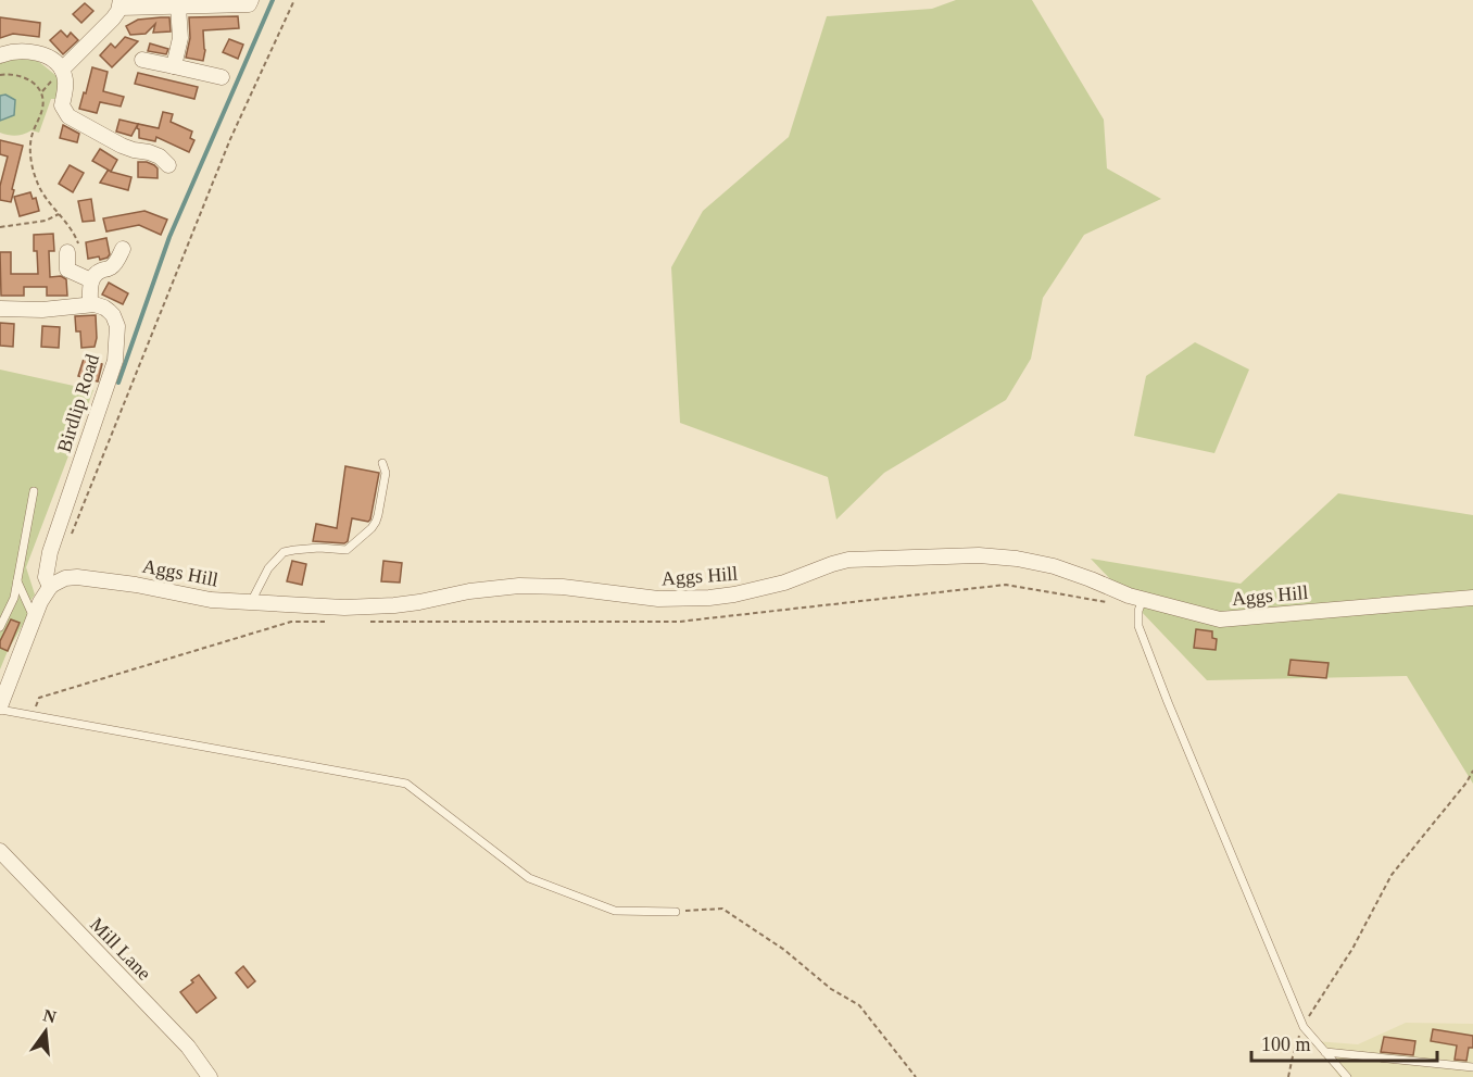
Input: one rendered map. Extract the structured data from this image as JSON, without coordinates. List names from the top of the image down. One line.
{"streets":{"street":["Birdlip Road","Aggs Hill","Mill Lane"]},"crossings":[["Birdlip Road","Aggs Hill"]],"scale_bar":"100 m","north":"top"}
